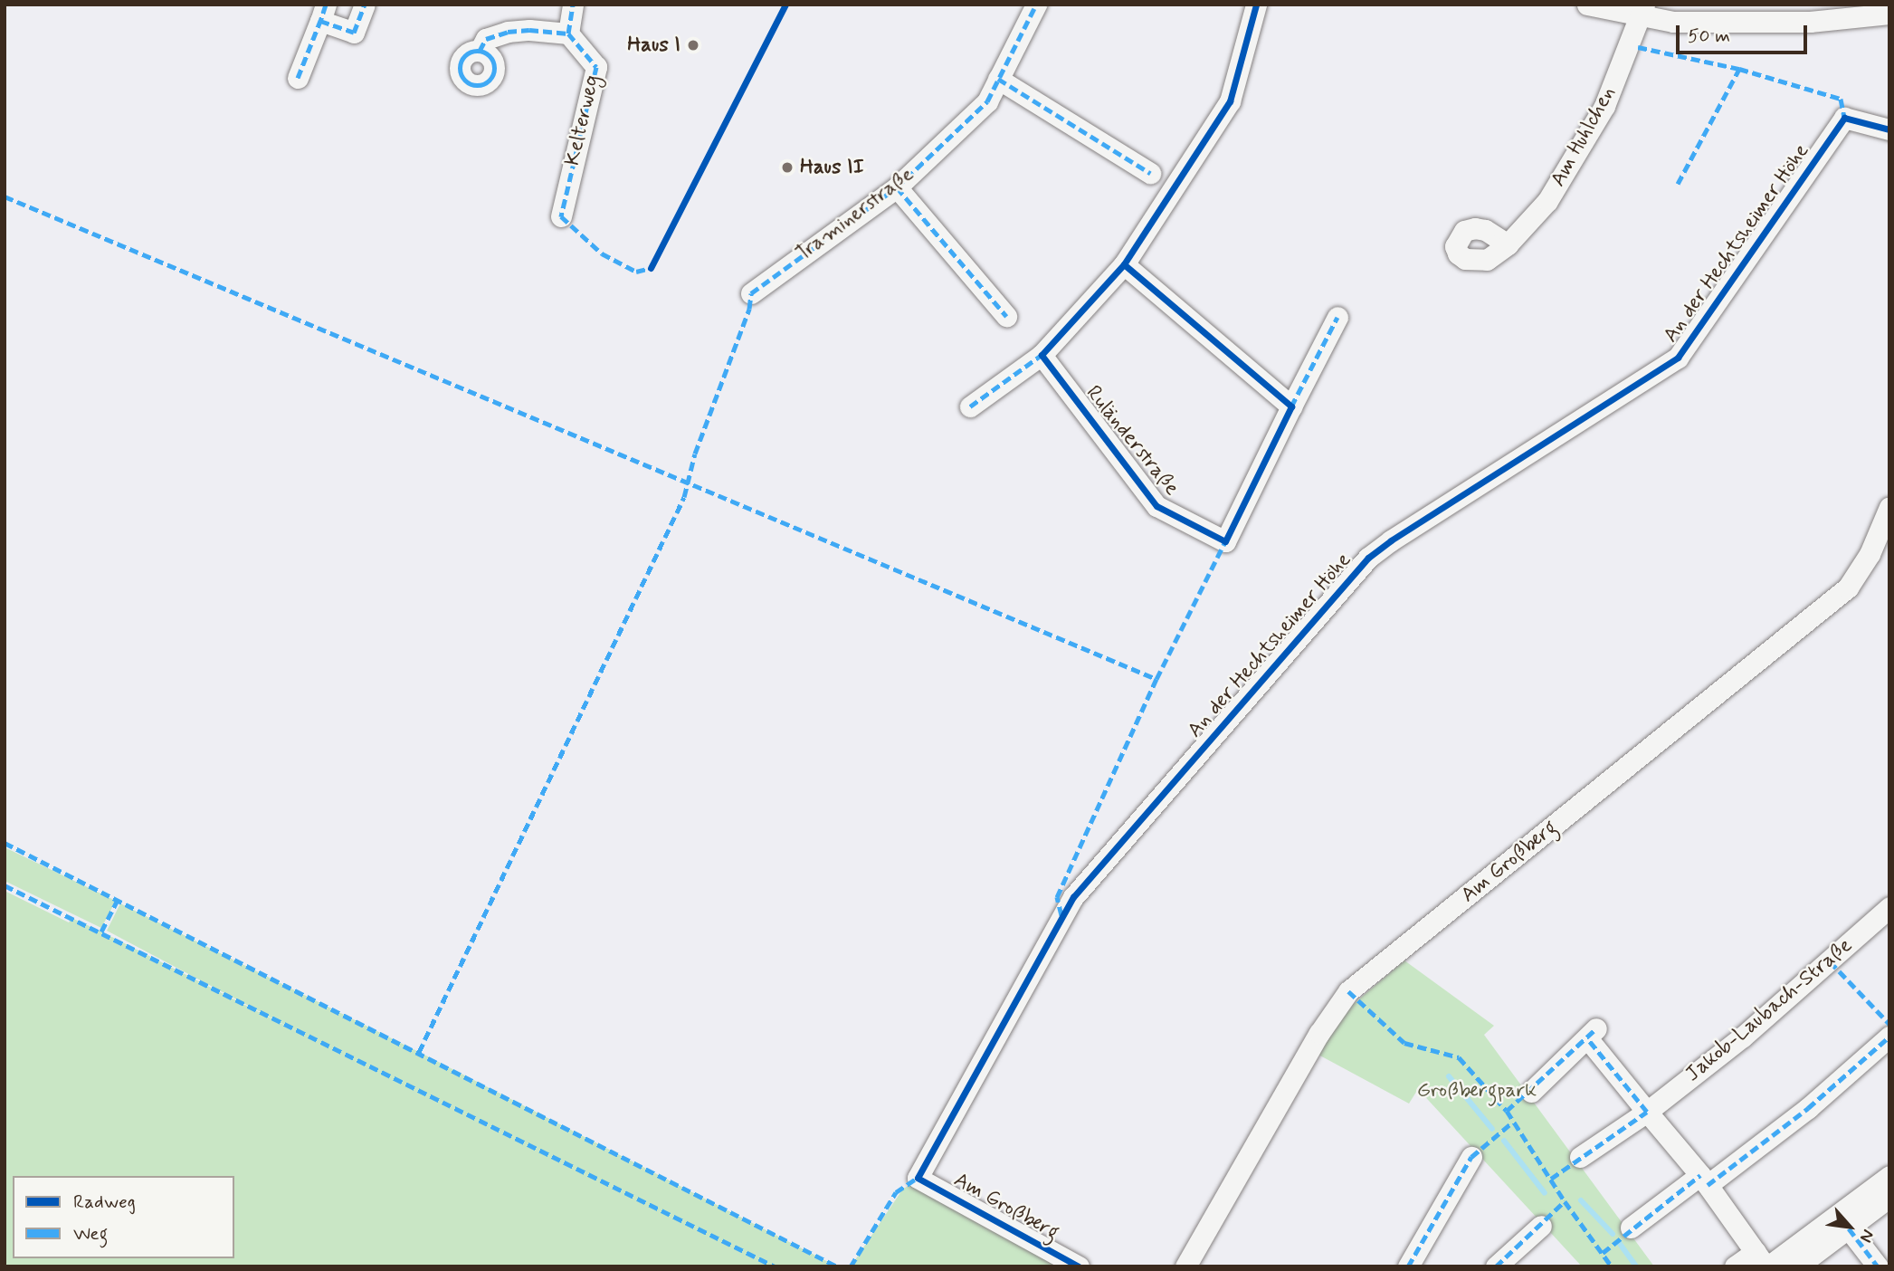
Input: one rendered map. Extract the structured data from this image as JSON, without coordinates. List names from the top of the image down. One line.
{"streets":{"street":["Kelterweg","Am Huhlchen","Traminerstraße","An der Hechtsheimer Höhe","Ruländerstraße","Am Großberg","Jakob-Laubach-Straße"]},"crossings":[["An der Hechtsheimer Höhe","Am Großberg"]],"parks":["Großbergpark"],"places":["Haus I","Haus II"],"legend":["Radweg","Weg"],"scale_bar":"50 m","north":"bottom right"}
